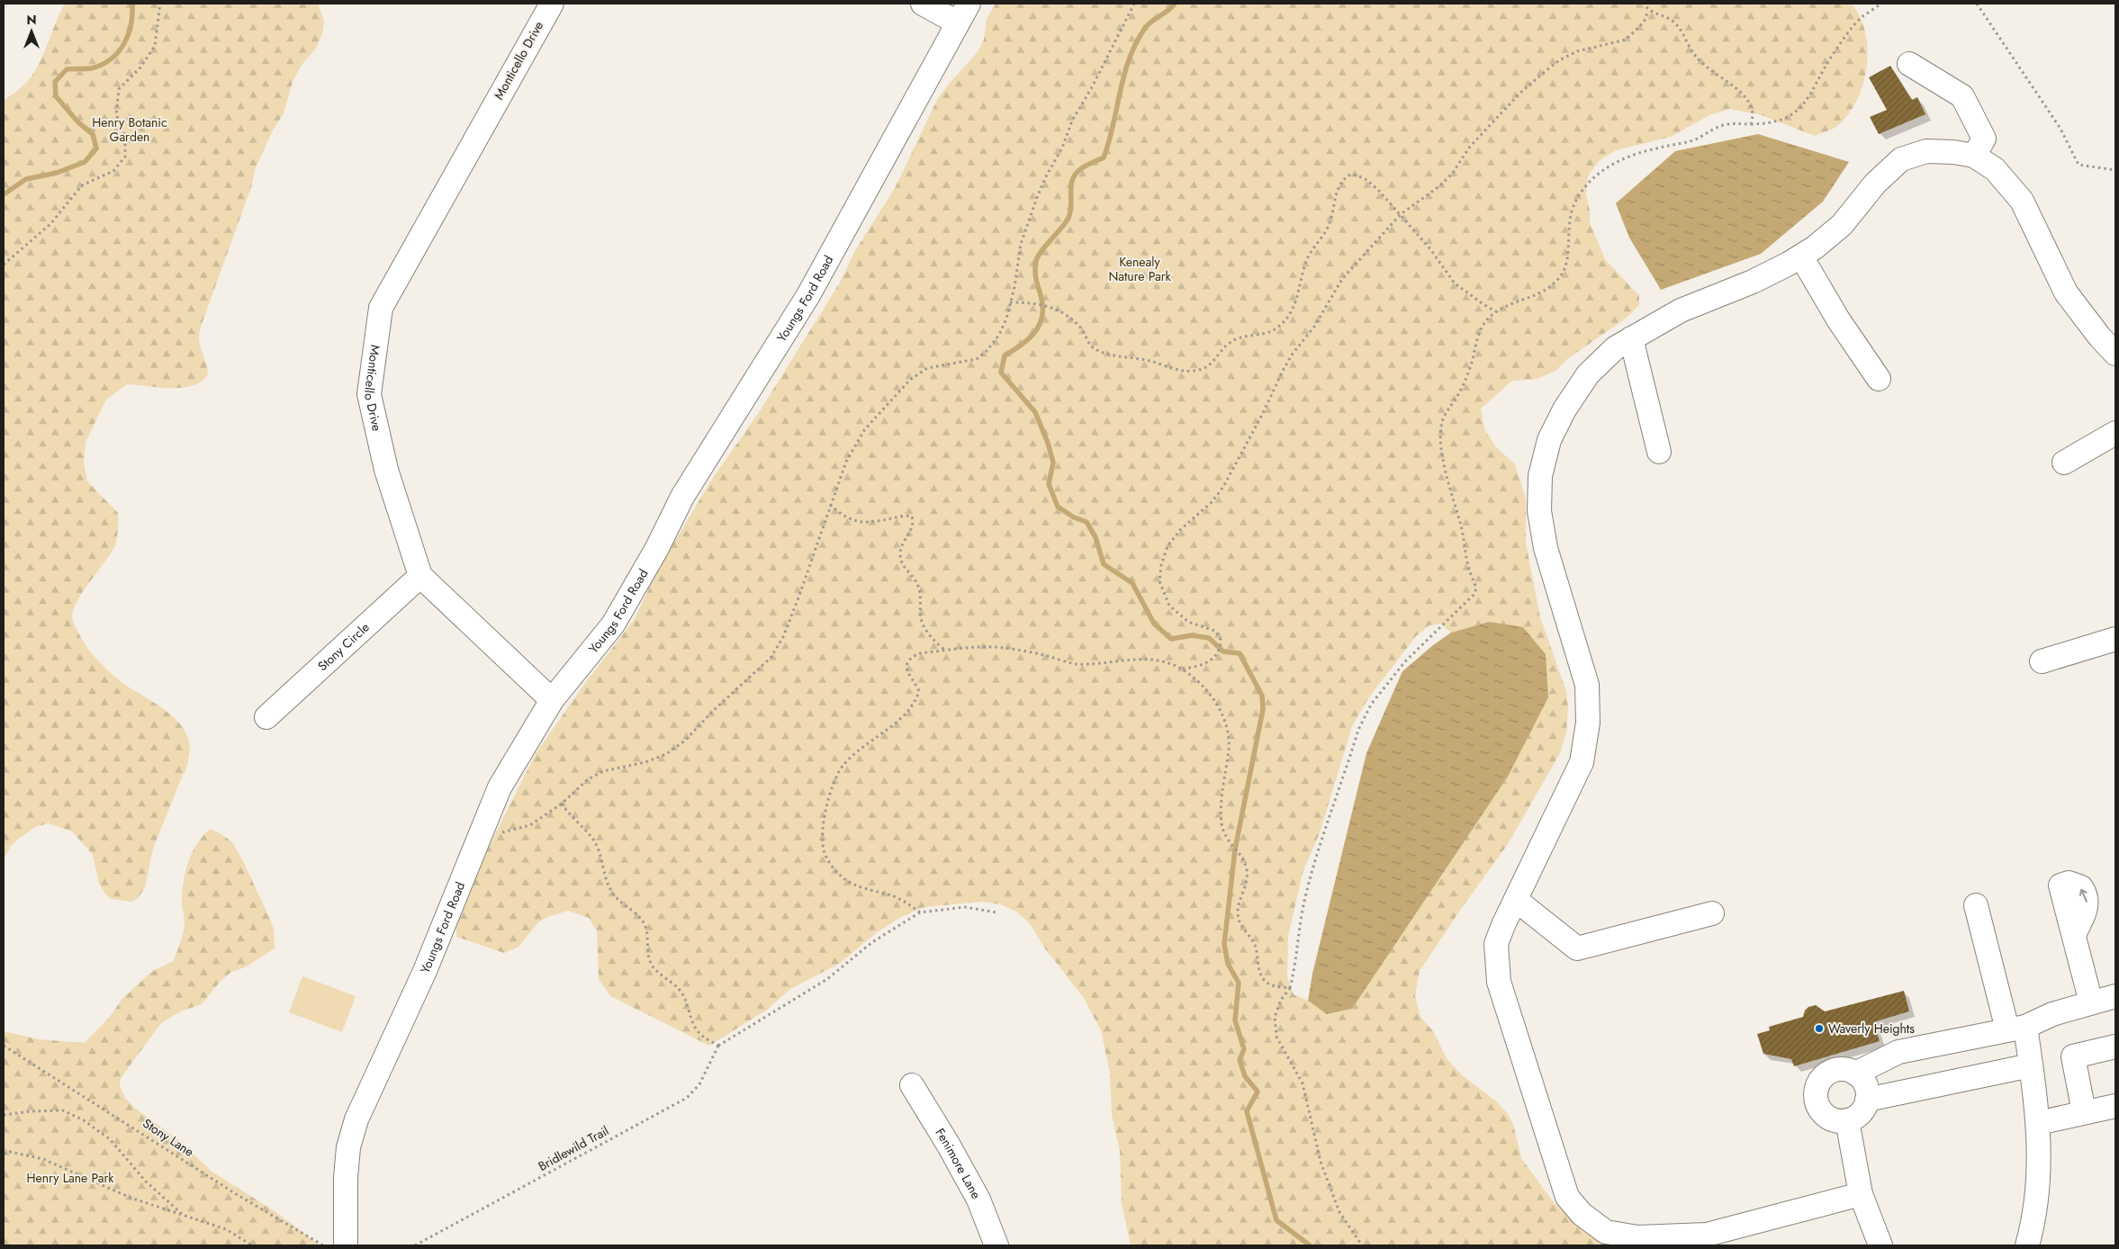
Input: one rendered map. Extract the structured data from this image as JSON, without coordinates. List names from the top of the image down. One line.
{"streets":{"street":["Monticello Drive","Youngs Ford Road","Stony Circle","Fenimore Lane"],"path":["Stony Lane","Bridlewild Trail"]},"crossings":[["Monticello Drive","Youngs Ford Road"],["Monticello Drive","Stony Circle"]],"parks":["Henry Botanic Garden","Kenealy Nature Park","Henry Lane Park"],"places":["Waverly Heights"],"north":"top"}
